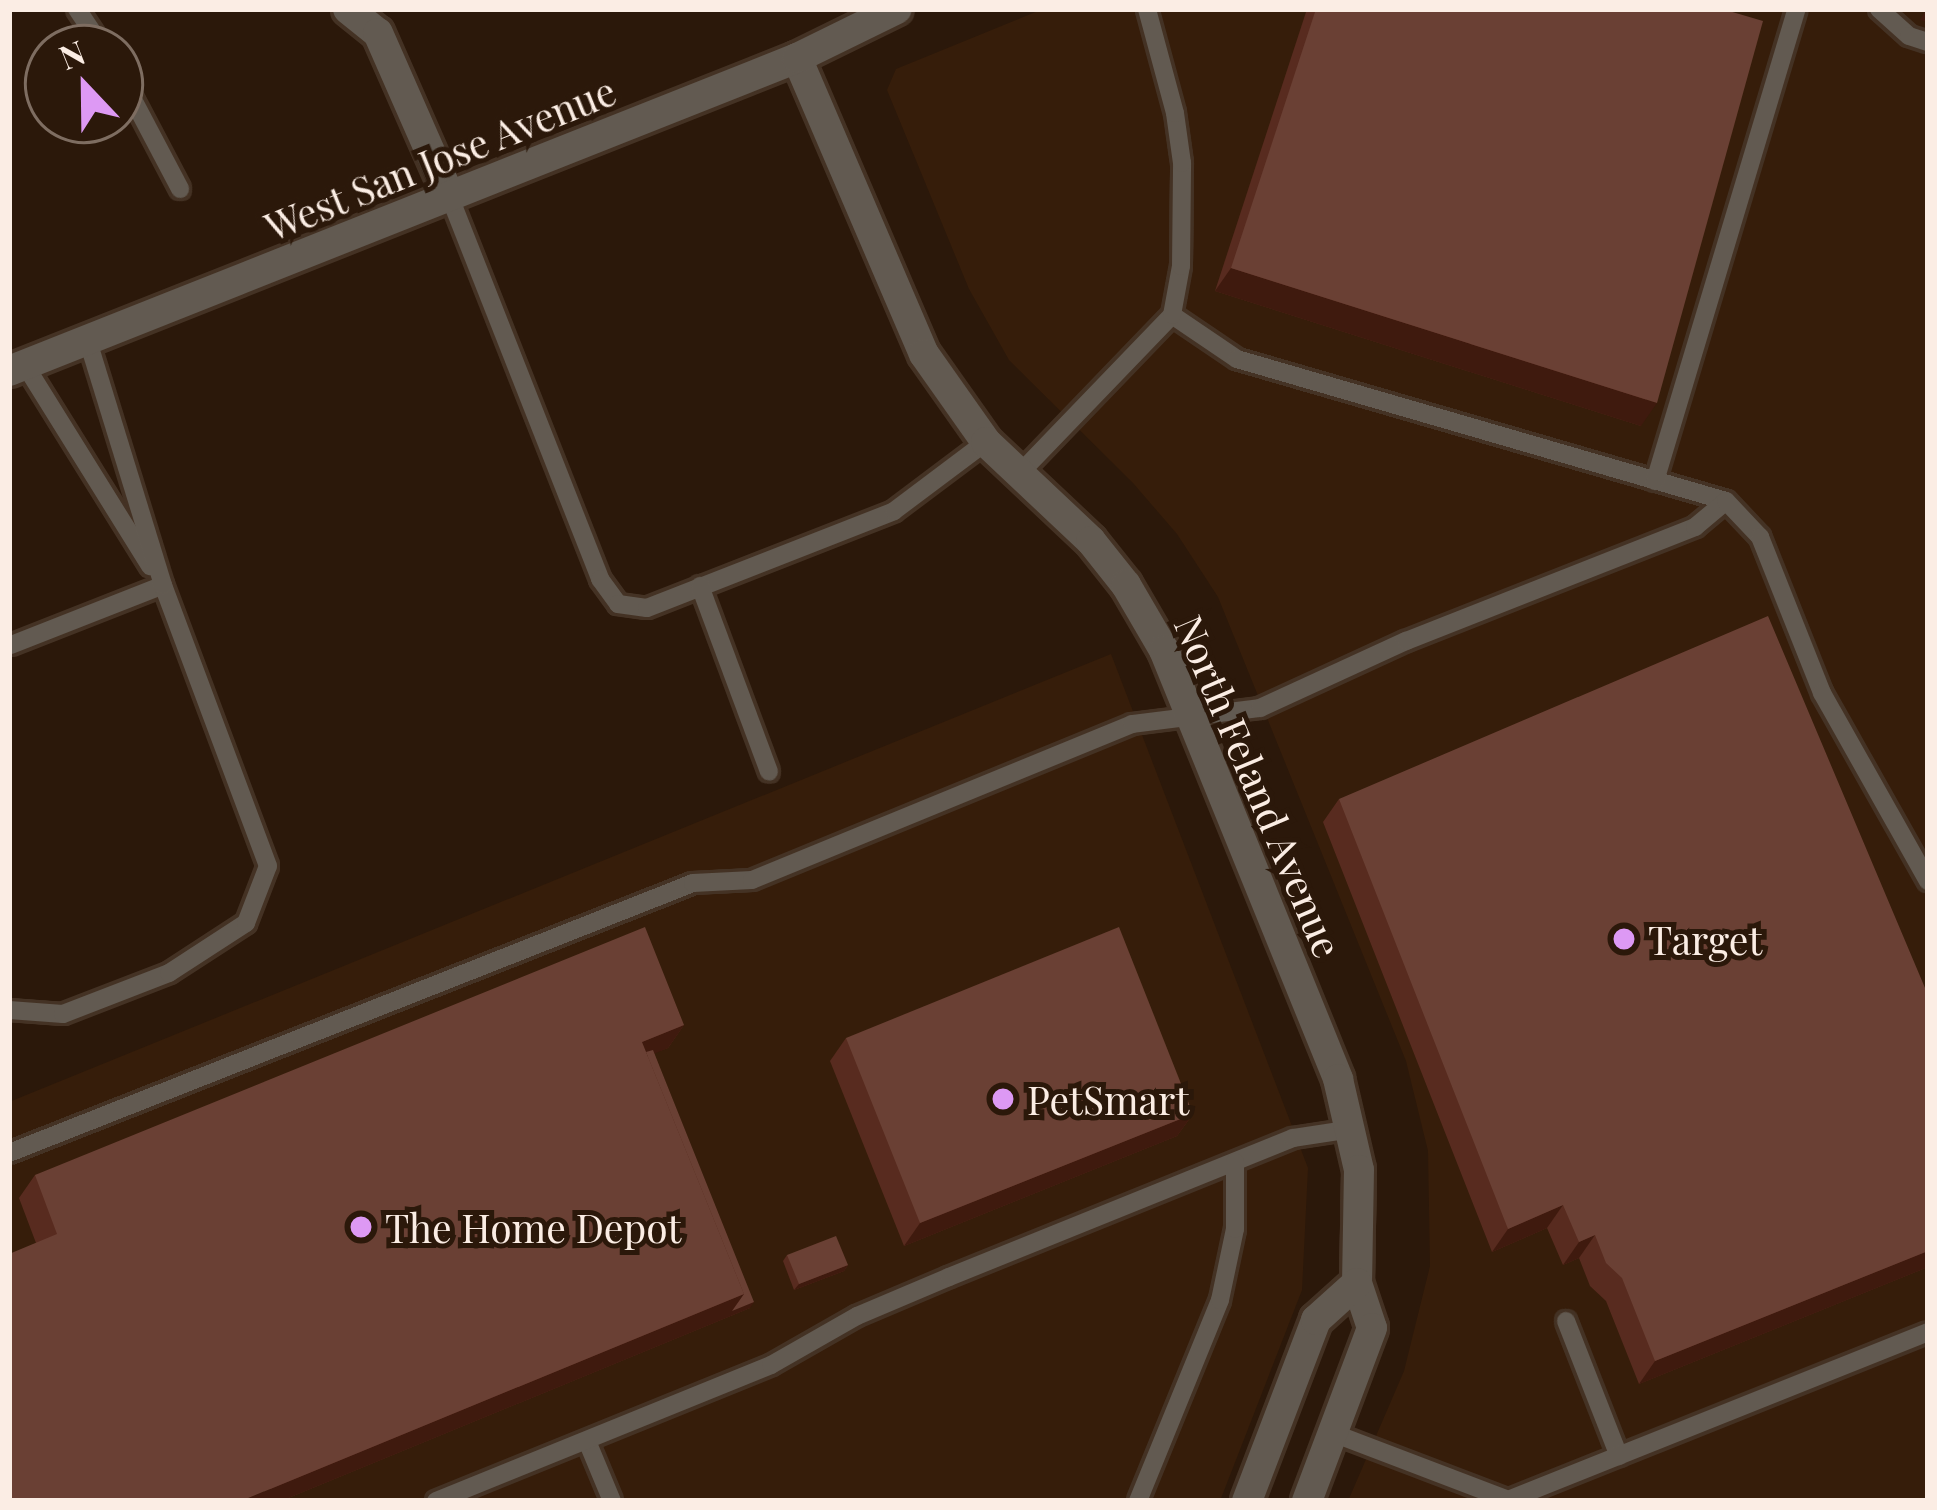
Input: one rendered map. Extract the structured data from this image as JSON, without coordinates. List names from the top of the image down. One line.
{"streets":{"street":["West San Jose Avenue","North Feland Avenue"]},"crossings":[["West San Jose Avenue","North Feland Avenue"]],"places":["Target","PetSmart","The Home Depot"],"north":"top"}
